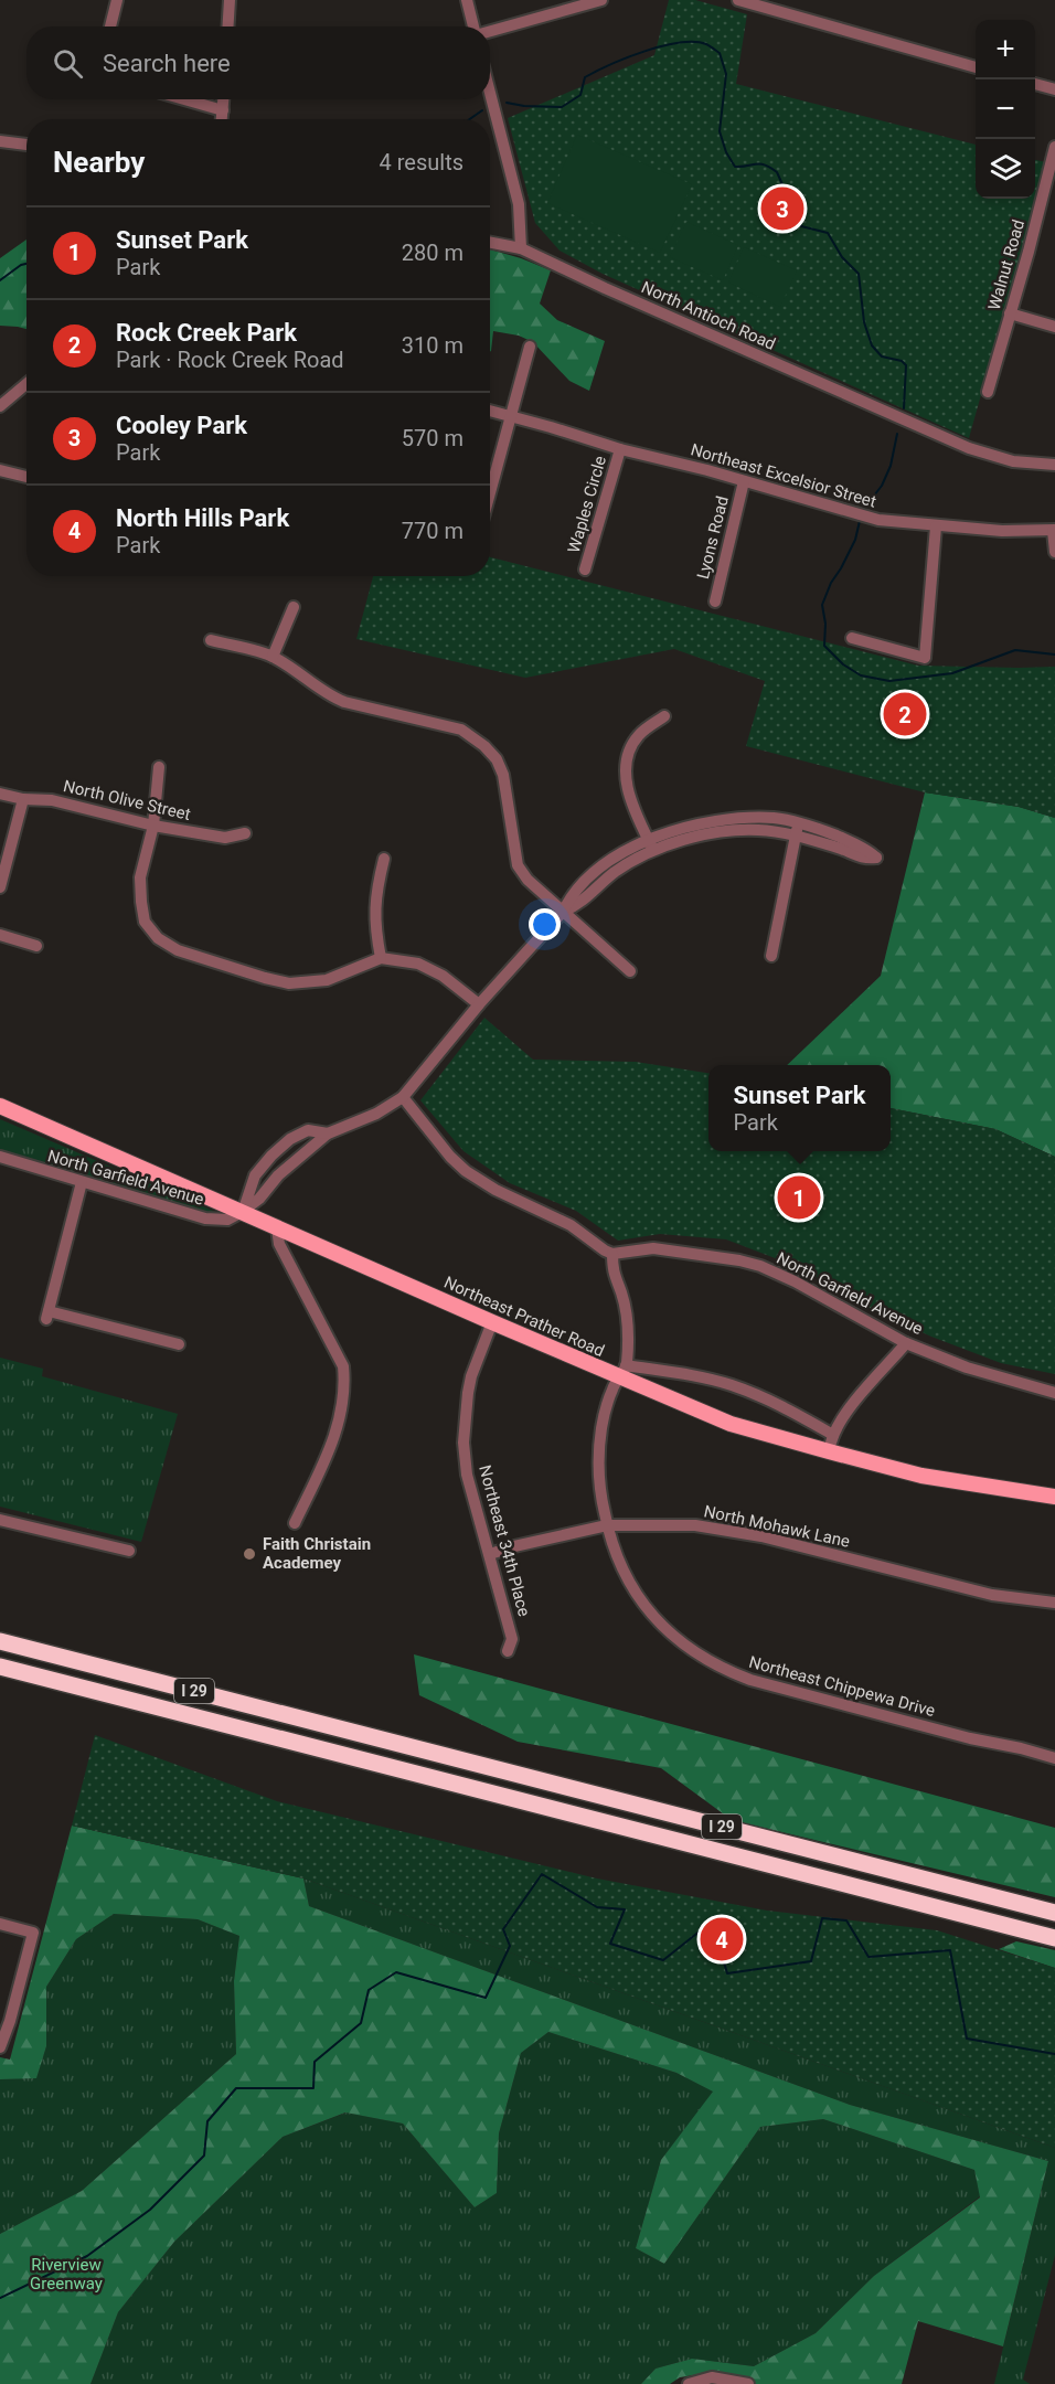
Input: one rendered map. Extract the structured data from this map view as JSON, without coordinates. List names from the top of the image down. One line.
{"streets":{"highway":["I 29"],"main road":["Northeast Prather Road"],"street":["Walnut Road","North Antioch Road","Northeast Excelsior Street","Waples Circle","Lyons Road","North Olive Street","North Garfield Avenue","North Mohawk Lane","Northeast 34th Place","Northeast Chippewa Drive"]},"crossings":[["Northeast Excelsior Street","Waples Circle"],["Northeast Excelsior Street","Lyons Road"],["North Garfield Avenue","Northeast Prather Road"],["North Garfield Avenue","Northeast Chippewa Drive"],["Northeast Prather Road","Northeast 34th Place"],["Northeast Prather Road","Northeast Chippewa Drive"],["North Mohawk Lane","Northeast 34th Place"],["North Mohawk Lane","Northeast Chippewa Drive"]],"parks":["Riverview Greenway"],"places":["Faith Christain Academey"],"page":{"map_buttons":["+","−"],"search":"Search here","heading":["Nearby","4 results"],"pins":["3","2","1","4"],"list":[{"mark":"1","name":"Sunset Park","note":"Park","value":"280 m"},{"mark":"2","name":"Rock Creek Park","note":"Park · Rock Creek Road","value":"310 m"},{"mark":"3","name":"Cooley Park","note":"Park","value":"570 m"},{"mark":"4","name":"North Hills Park","note":"Park","value":"770 m"}],"popup":["Sunset Park","Park"]}}
